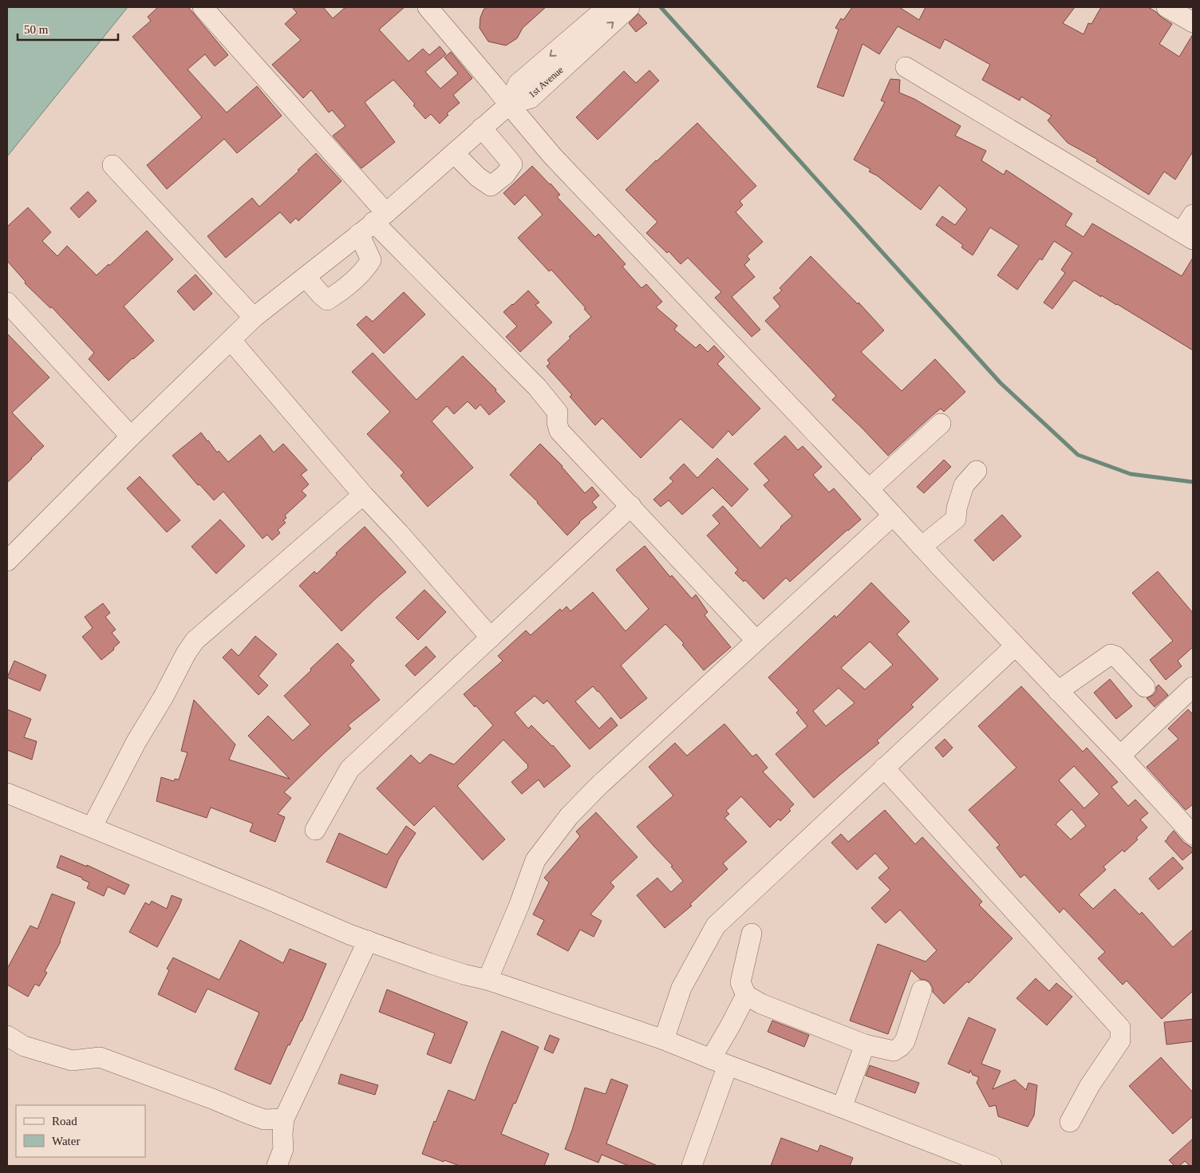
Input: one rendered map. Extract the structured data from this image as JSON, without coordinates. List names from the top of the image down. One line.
{"streets":{"street":["1st Avenue"]},"legend":["Road","Water"],"scale_bar":"50 m"}
